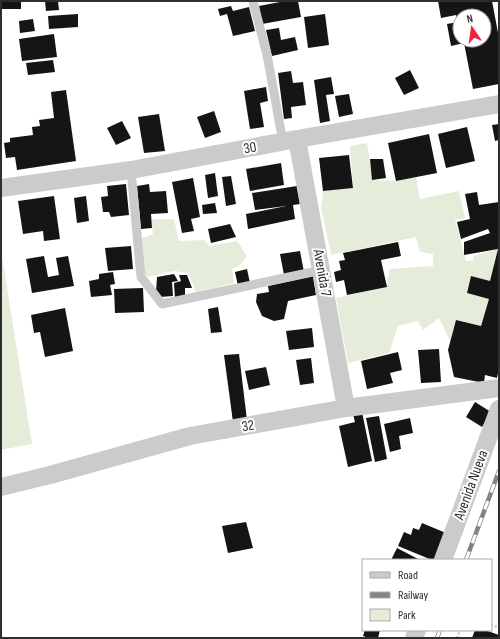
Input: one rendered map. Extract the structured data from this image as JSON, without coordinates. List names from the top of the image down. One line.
{"streets":{"street":["30","Avenida 7","32","Avenida Nueva"]},"crossings":[["30","Avenida 7"],["Avenida 7","32"]],"legend":["Road","Railway","Park"],"north":"top"}
